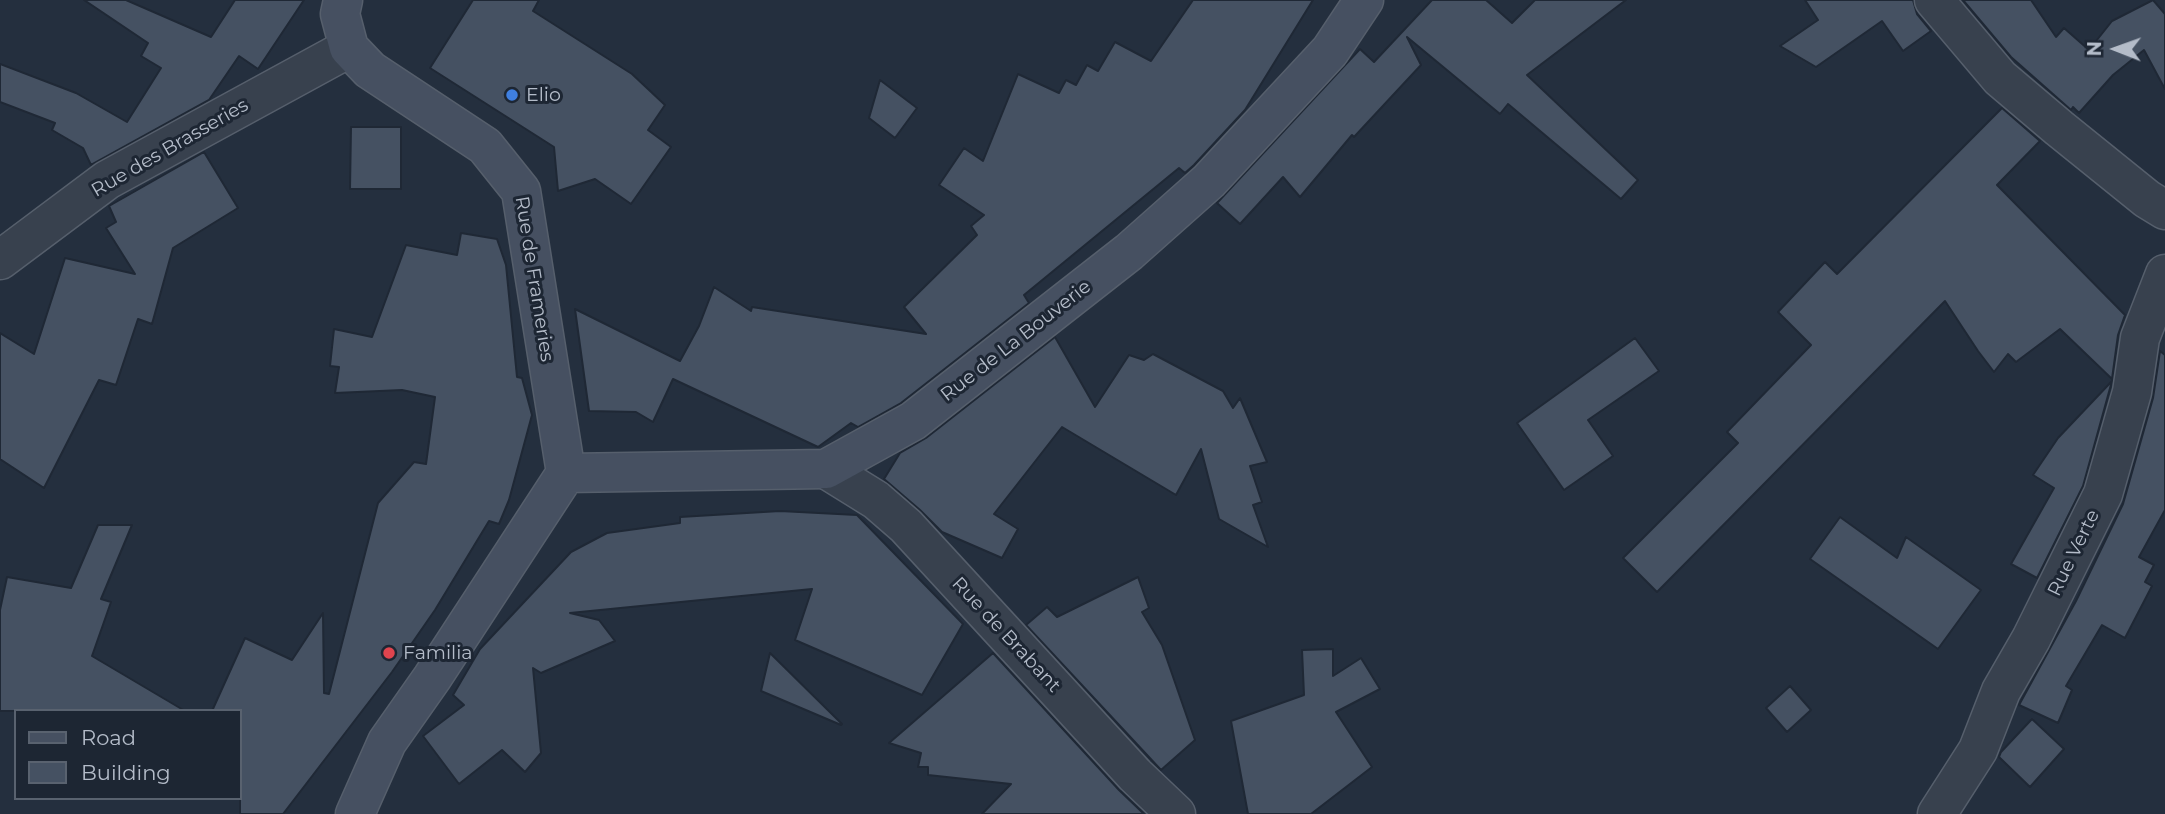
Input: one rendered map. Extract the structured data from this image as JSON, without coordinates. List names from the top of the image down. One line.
{"streets":{"street":["Rue des Brasseries","Rue de Frameries","Rue de La Bouverie","Rue Verte","Rue de Brabant"]},"crossings":[["Rue des Brasseries","Rue de Frameries"],["Rue de Frameries","Rue de La Bouverie"],["Rue de La Bouverie","Rue de Brabant"]],"places":["Elio","Familia"],"legend":["Road","Building"],"north":"left"}
